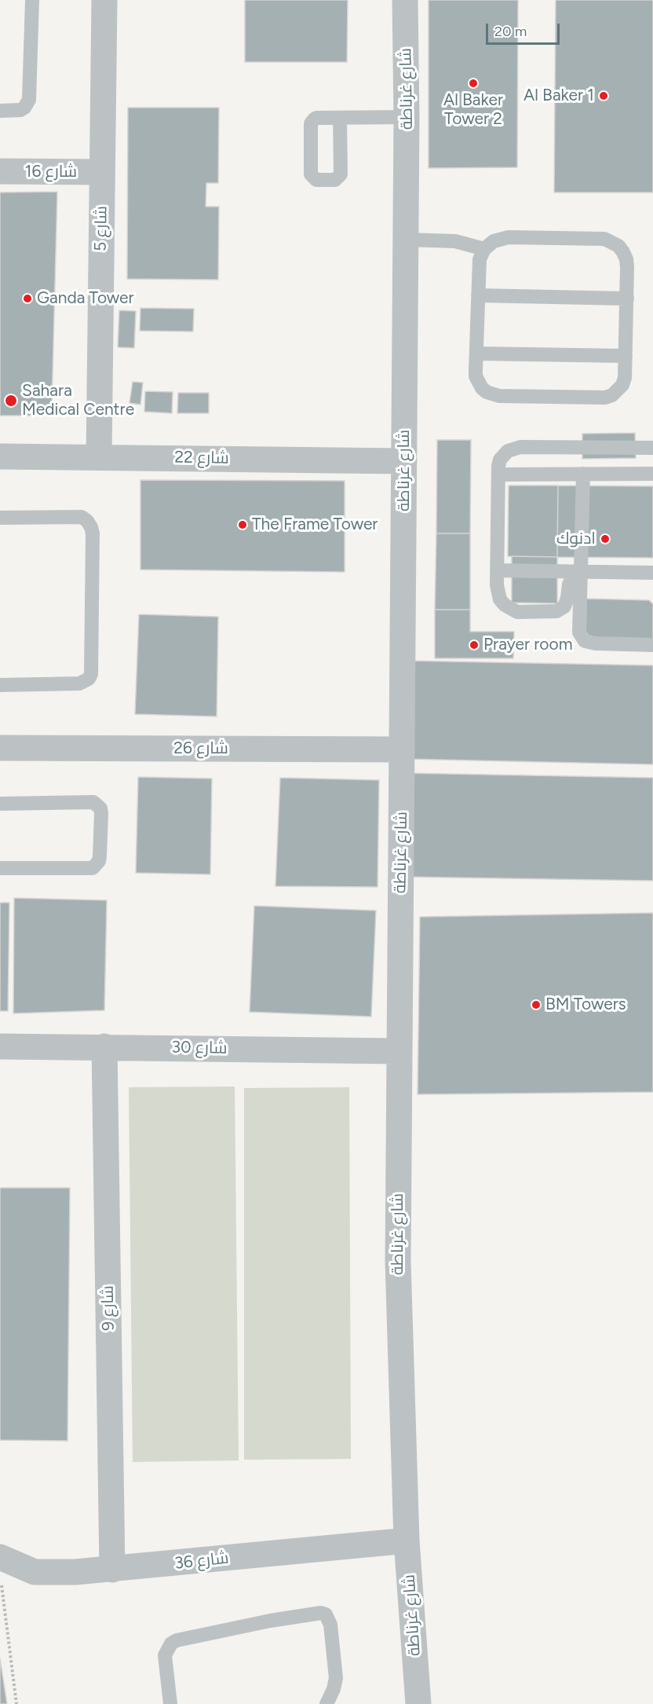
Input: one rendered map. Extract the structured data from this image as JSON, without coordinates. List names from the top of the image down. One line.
{"streets":{"street":["شارع غرناطة","شارع 16","شارع 5","شارع 22","شارع 26","شارع 30","شارع 9","شارع 36"]},"crossings":[["شارع غرناطة","شارع 22"],["شارع غرناطة","شارع 26"],["شارع غرناطة","شارع 30"],["شارع غرناطة","شارع 36"],["شارع 16","شارع 5"],["شارع 5","شارع 22"],["شارع 30","شارع 9"],["شارع 9","شارع 36"]],"places":["Al Baker Tower 2","Al Baker 1","Ganda Tower","Sahara Medical Centre","The Frame Tower","ادنوك","Prayer room","BM Towers"],"scale_bar":"20 m"}
